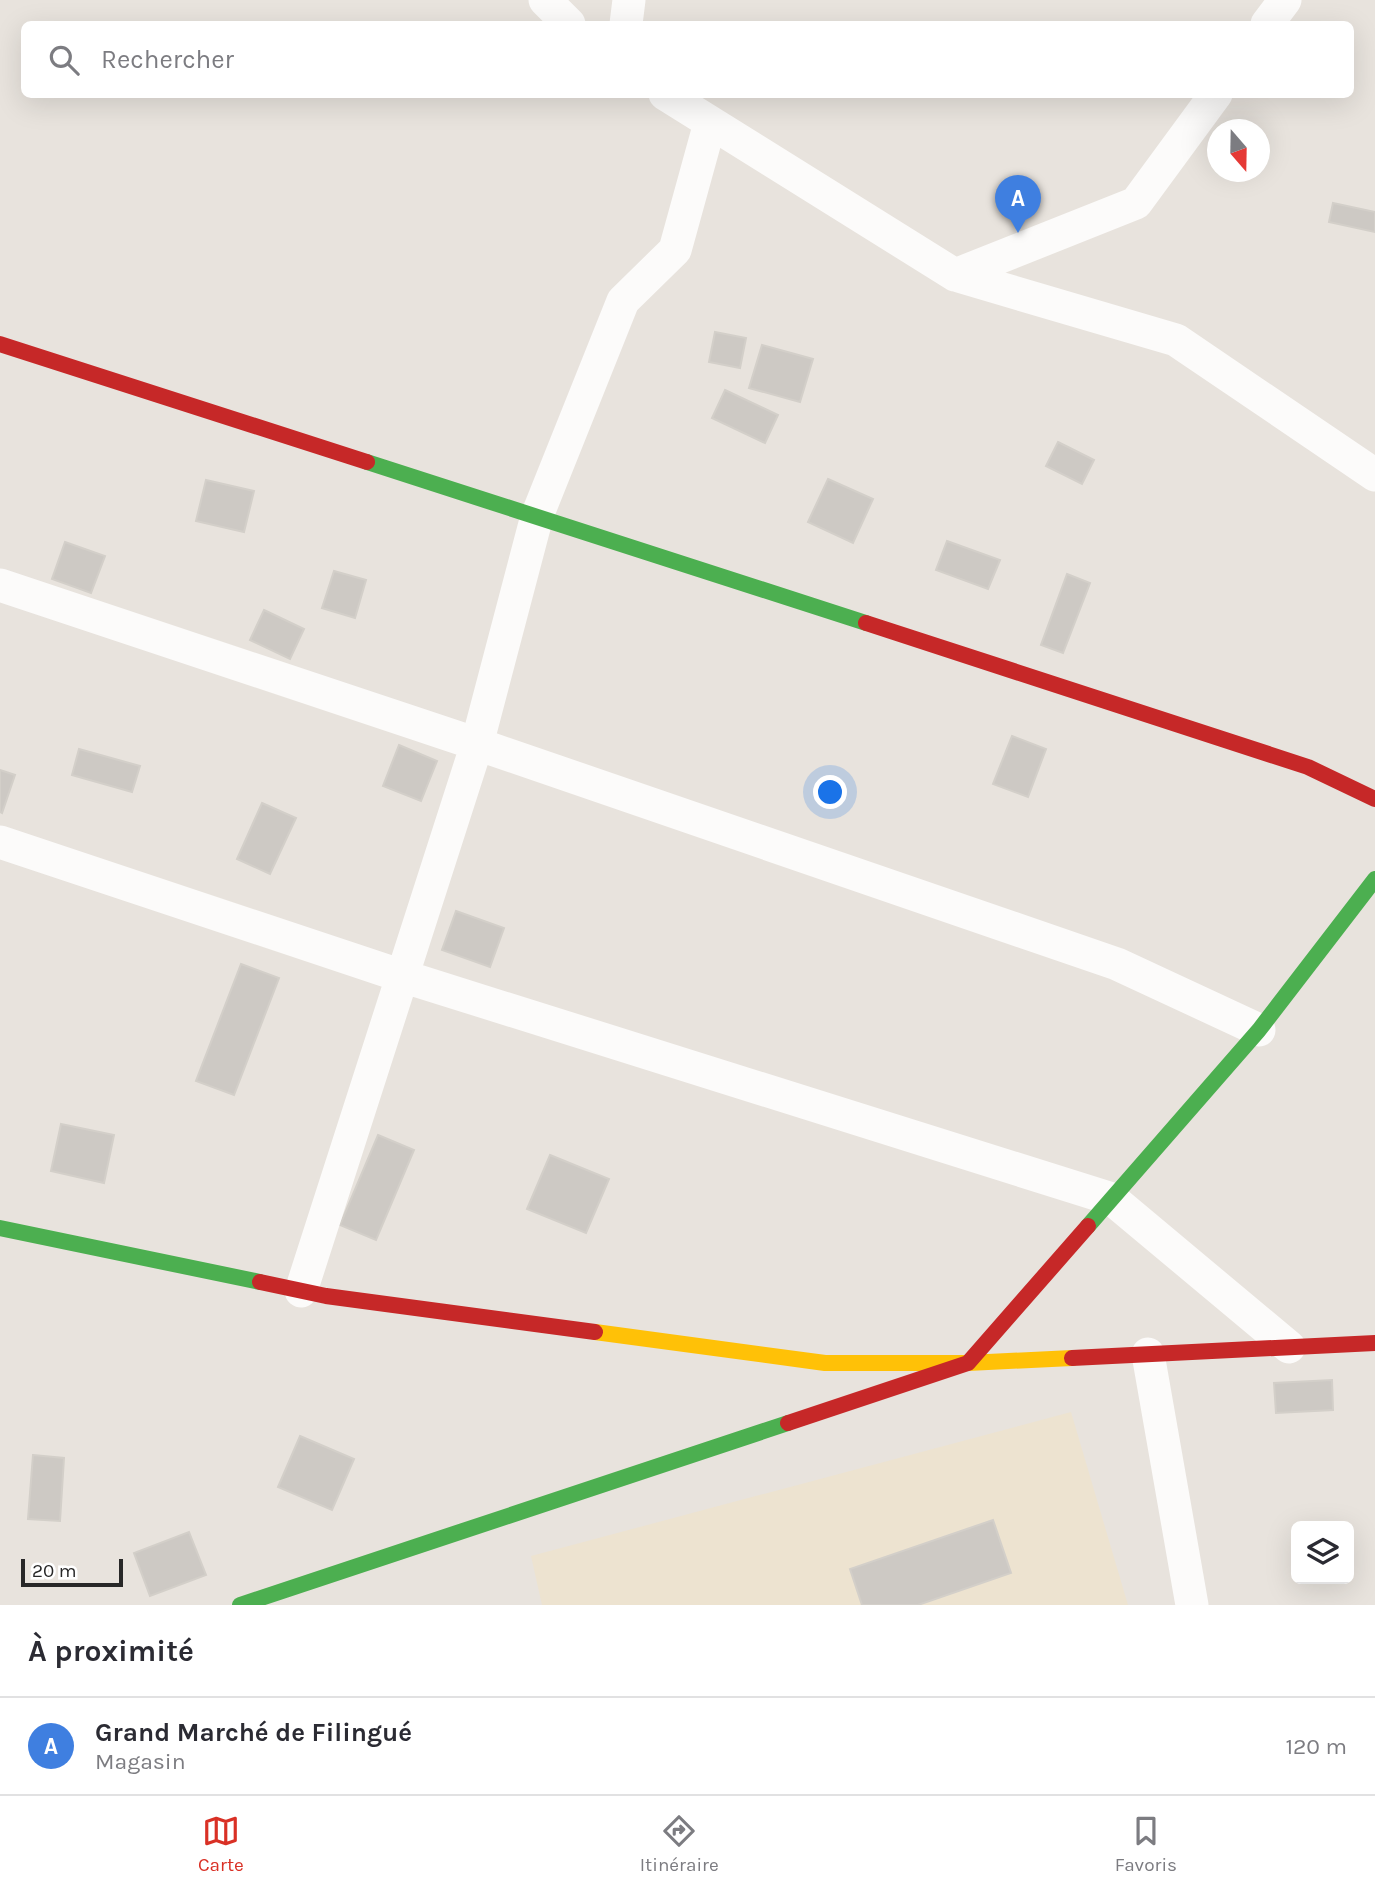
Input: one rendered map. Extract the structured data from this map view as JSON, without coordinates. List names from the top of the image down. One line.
{"scale_bar":"20 m","north":"bottom","page":{"search":"Rechercher","pins":"A","scale":"20 m","heading":"À proximité","list":[{"mark":"A","name":"Grand Marché de Filingué","note":"Magasin","value":"120 m"}],"nav":["Carte","Itinéraire","Favoris"]}}
